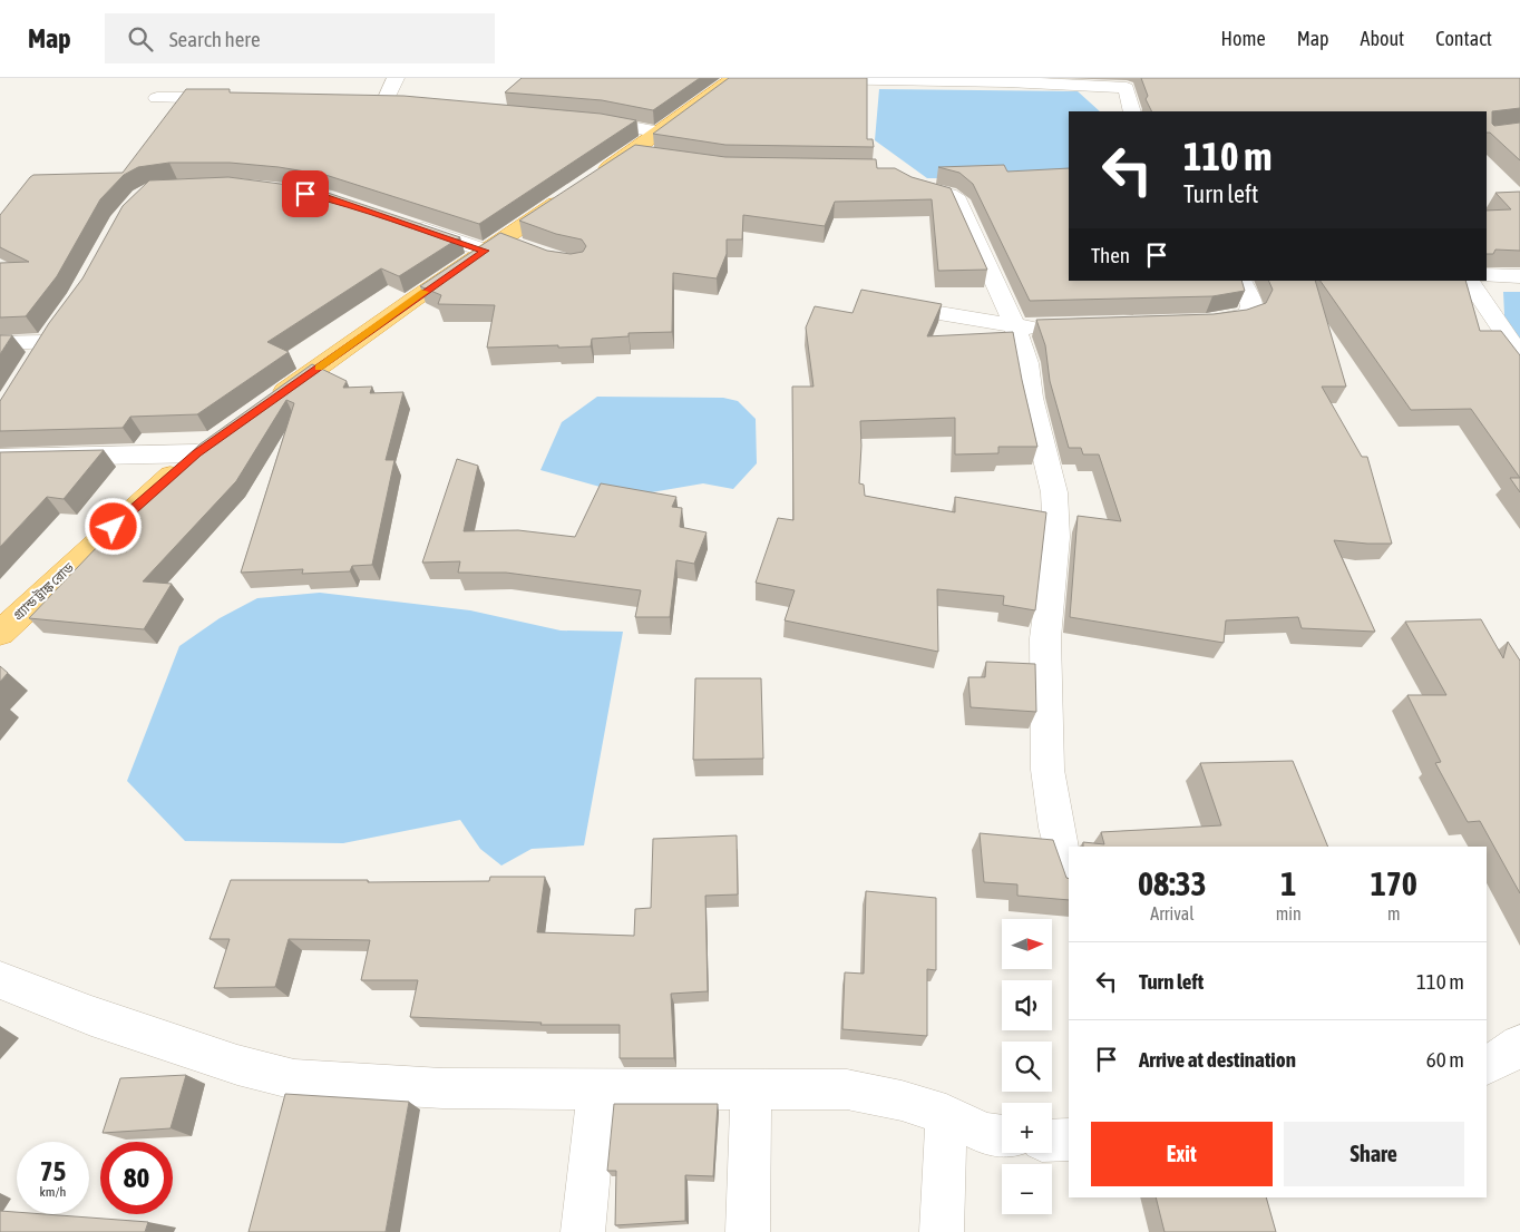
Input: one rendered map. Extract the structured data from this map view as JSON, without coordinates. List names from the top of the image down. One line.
{"streets":{"highway":["গ্র্যান্ড ট্রাঙ্ক রোড"]},"north":"right","page":{"header":"Map","search":"Search here","nav":["Home","Map","About","Contact"],"turn":["110 m","Turn left"],"then":"Then","eta":["08:33","Arrival","1","min","170","m"],"map_buttons":["+","−"],"list":[{"name":"Turn left","value":"110 m"},{"name":"Arrive at destination","value":"60 m"}],"buttons":["Exit","Share"],"speed":"75 km/h","limit":"80"}}
